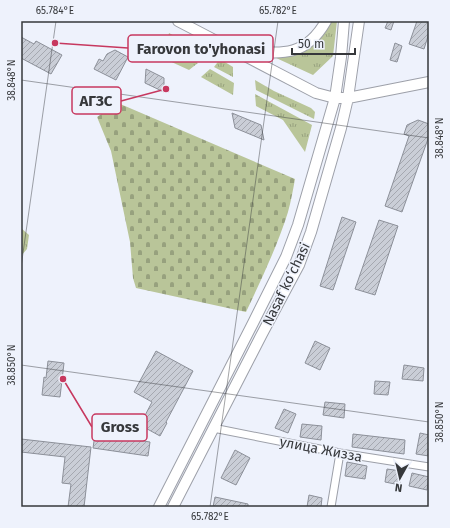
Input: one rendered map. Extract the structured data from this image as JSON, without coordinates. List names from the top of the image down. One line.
{"streets":{"main road":["Nasaf ko‘chasi"],"street":["улица Жизза"]},"crossings":[["Nasaf ko‘chasi","улица Жизза"]],"places":["Farovon to'yhonasi","АГЗС","Gross"],"scale_bar":"50 m","north":"bottom","coordinates":["65.784°E","65.782°E","38.848°N","38.850°N"]}
